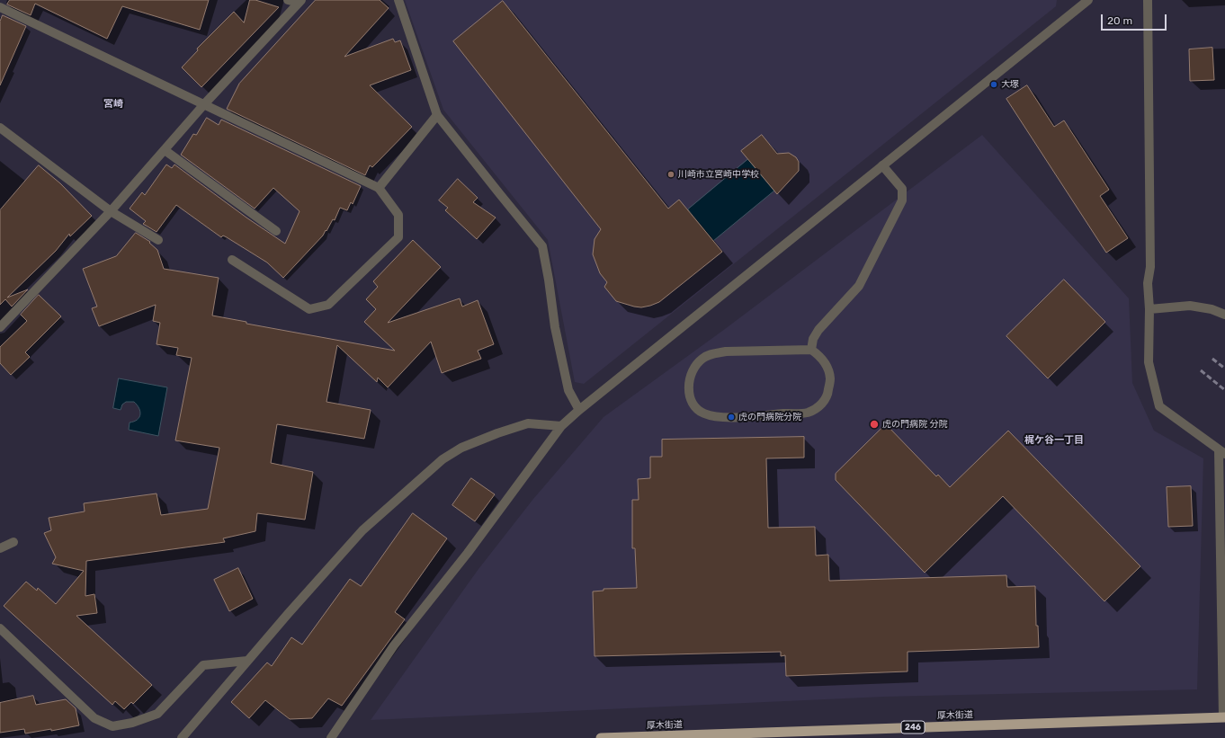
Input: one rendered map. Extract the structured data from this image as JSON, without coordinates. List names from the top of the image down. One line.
{"streets":{"highway":["厚木街道","246"]},"districts":["宮崎","梶ケ谷一丁目"],"places":["大塚","川崎市立宮崎中学校","虎の門病院分院","虎の門病院 分院"],"scale_bar":"20 m"}
